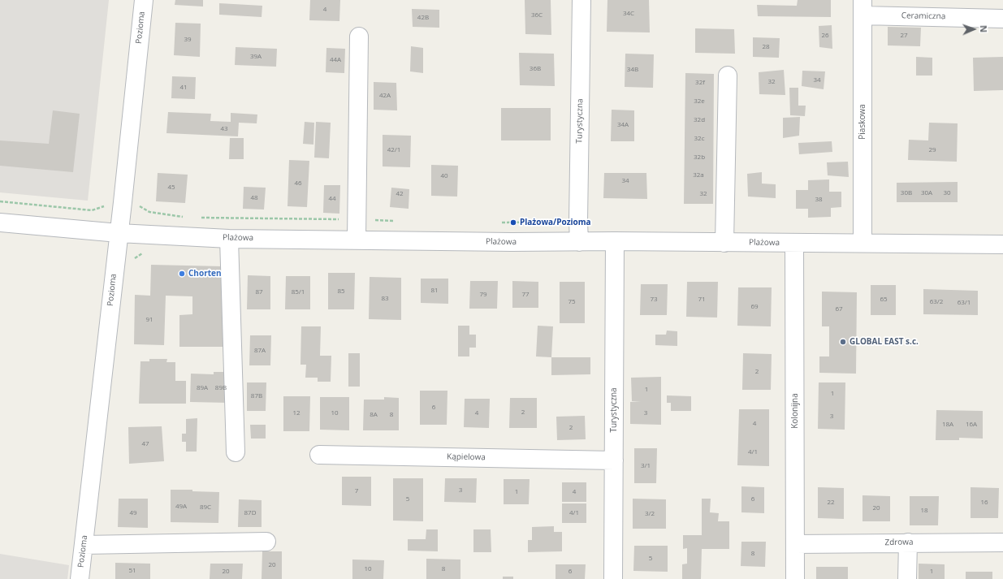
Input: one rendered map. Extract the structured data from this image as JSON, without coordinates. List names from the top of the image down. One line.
{"streets":{"street":["Ceramiczna","Pozioma","Turystyczna","Piaskowa","Plażowa","Kolonijna","Kąpielowa","Zdrowa"]},"crossings":[["Ceramiczna","Piaskowa"],["Pozioma","Plażowa"],["Turystyczna","Plażowa"],["Turystyczna","Kąpielowa"],["Piaskowa","Plażowa"],["Plażowa","Kolonijna"],["Kolonijna","Zdrowa"]],"places":["Plażowa/Pozioma","Chorten","GLOBAL EAST s.c."],"house_numbers":["4","34C","36C","42B","26","27","39","28","39A","44A","36B","34B","34","32","32f","41","42A","32e","32d","34A","43","32c","42/1","29","32b","32a","40","34","46","45","30B","30A","30","42","32","48","44","38","81","85","87","85/1","79","77","83","73","71","65","75","63/2","63/1","69","67","91","87A","2","89A","89B","1","1","87B","6","2","12","10","4","3","8A","8","3","4","18A","16A","2","47","4/1","3/1","3","7","1","4","5","6","22","16","49A","89C","20","18","49","87D","4/1","3/2","8","5","20","10","8","51","20","6","1"],"north":"right"}
